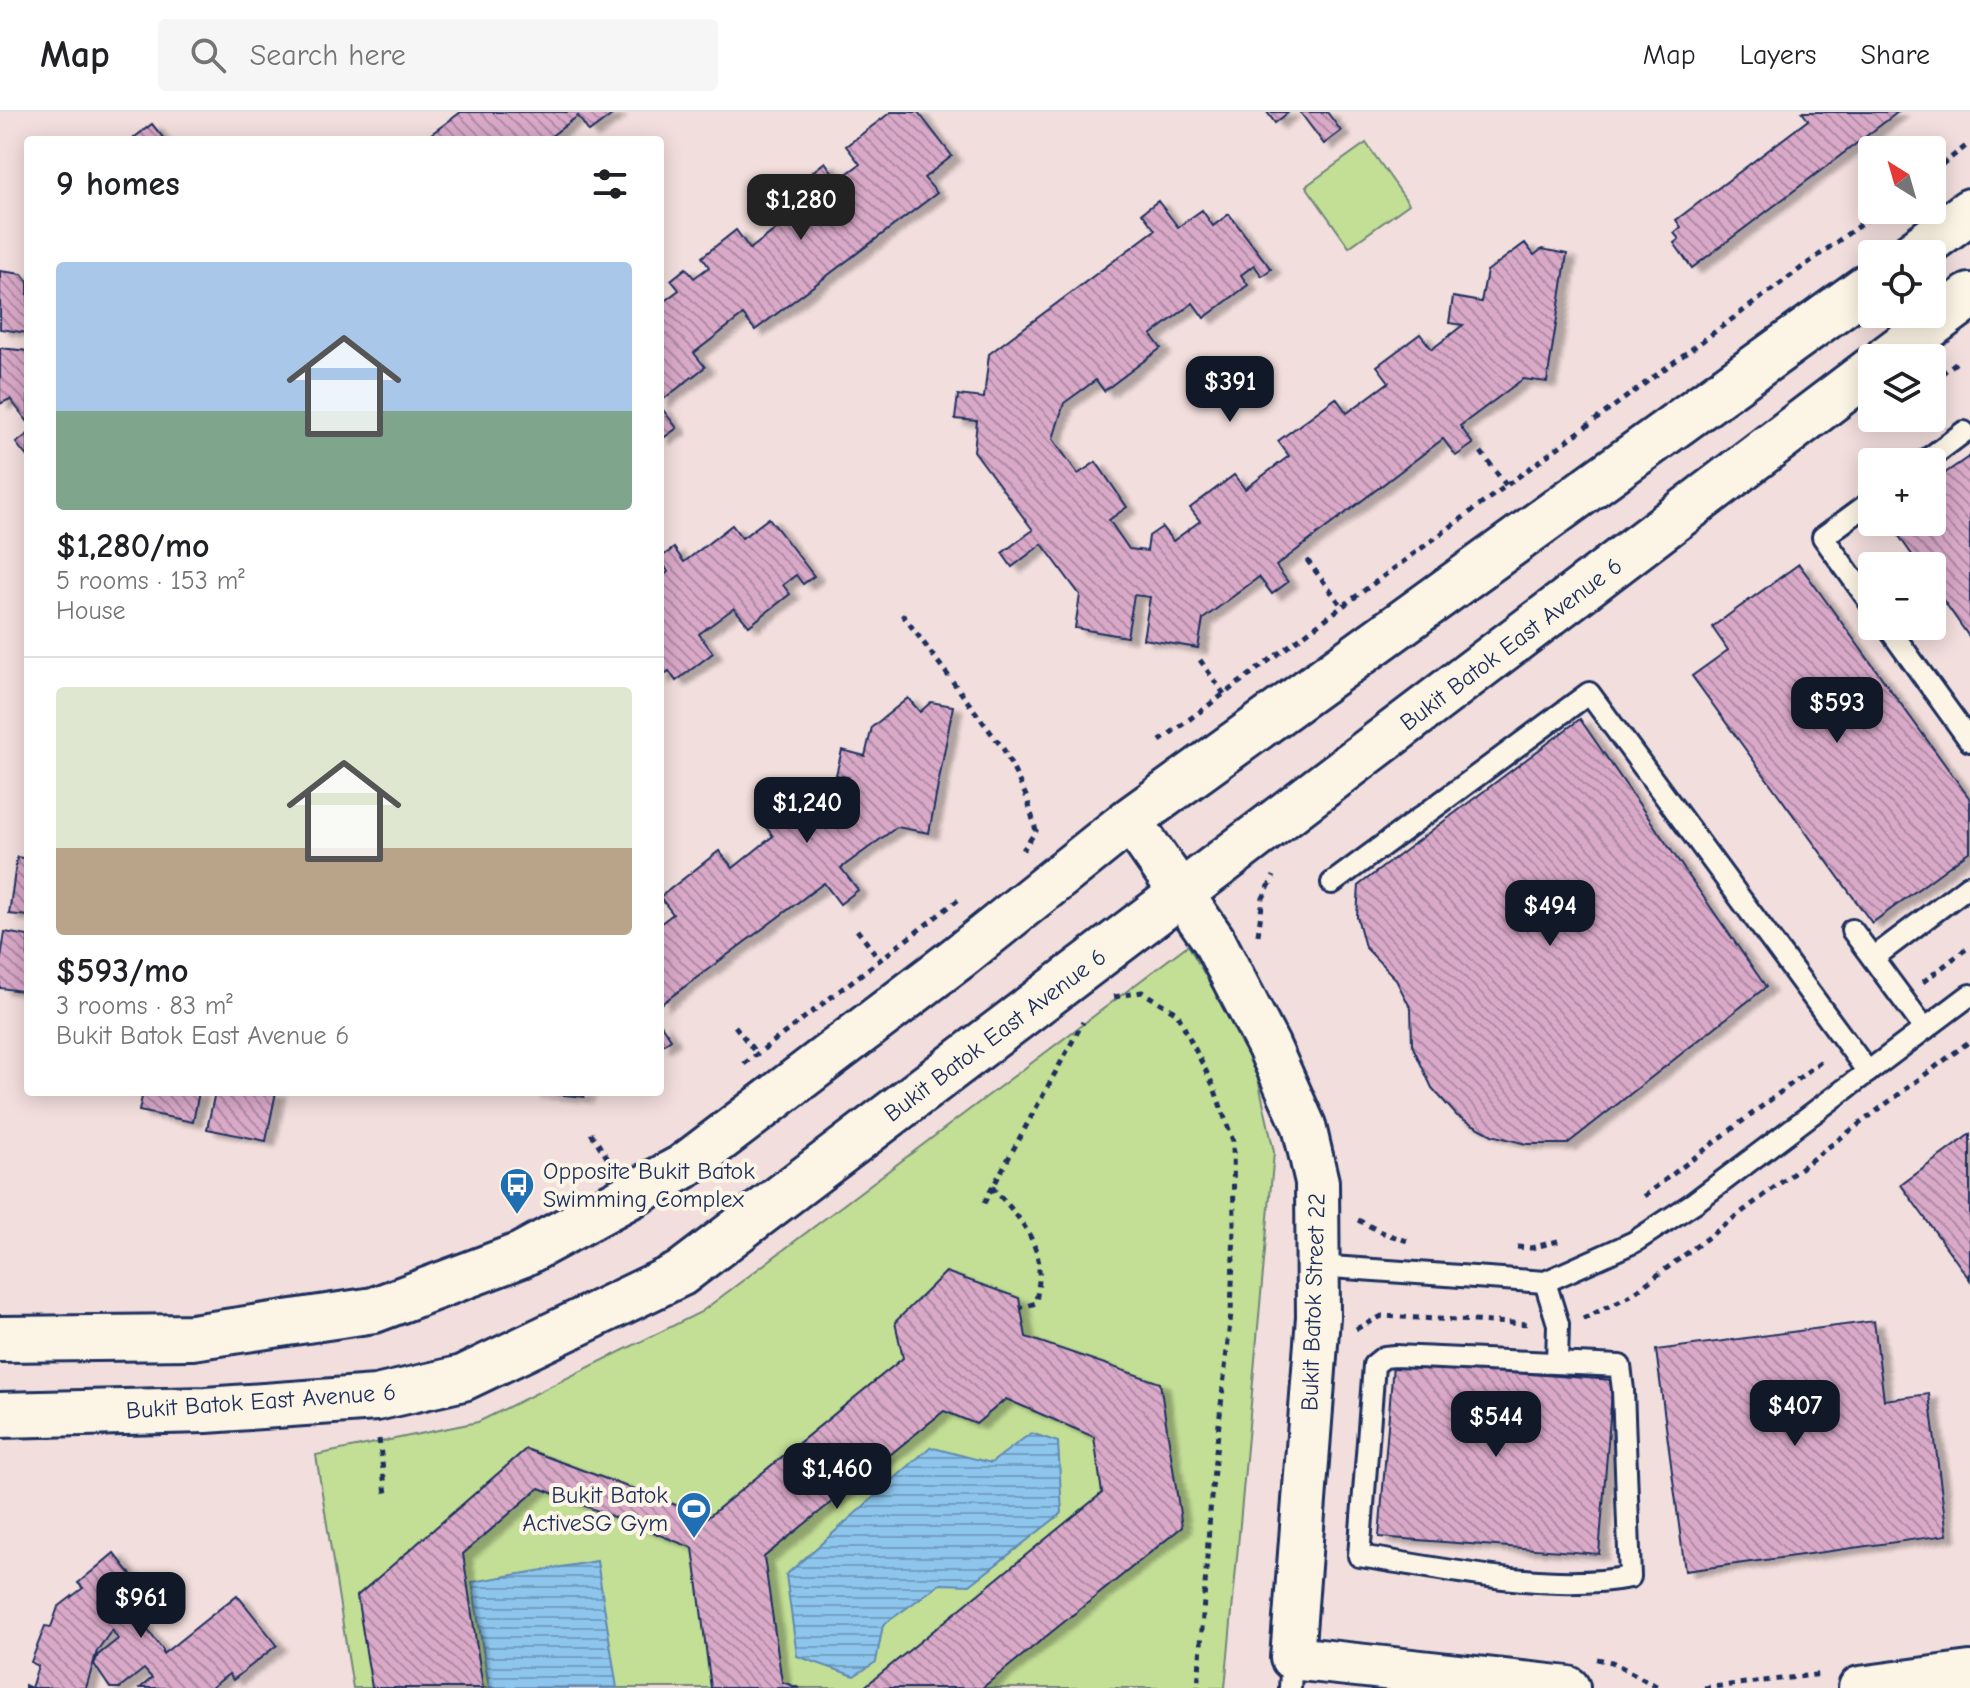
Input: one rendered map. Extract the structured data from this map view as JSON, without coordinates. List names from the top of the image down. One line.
{"streets":{"main road":["Bukit Batok East Avenue 6"],"street":["Bukit Batok Street 22"]},"crossings":[["Bukit Batok East Avenue 6","Bukit Batok Street 22"]],"places":{"bus stop":["Opposite Bukit Batok Swimming Complex"],"sports":["Bukit Batok ActiveSG Gym"]},"north":"top left","page":{"header":"Map","search":"Search here","nav":["Map","Layers","Share"],"map_buttons":["+","−"],"heading":"9 homes","price":["$1,280","$391","$593","$1,240","$494","$407","$544","$1,460","$961"],"list":[{"name":"$1,280/mo","note":"5 rooms · 153 m² · House"},{"name":"$593/mo","note":"3 rooms · 83 m² · Bukit Batok East Avenue 6"}]}}
